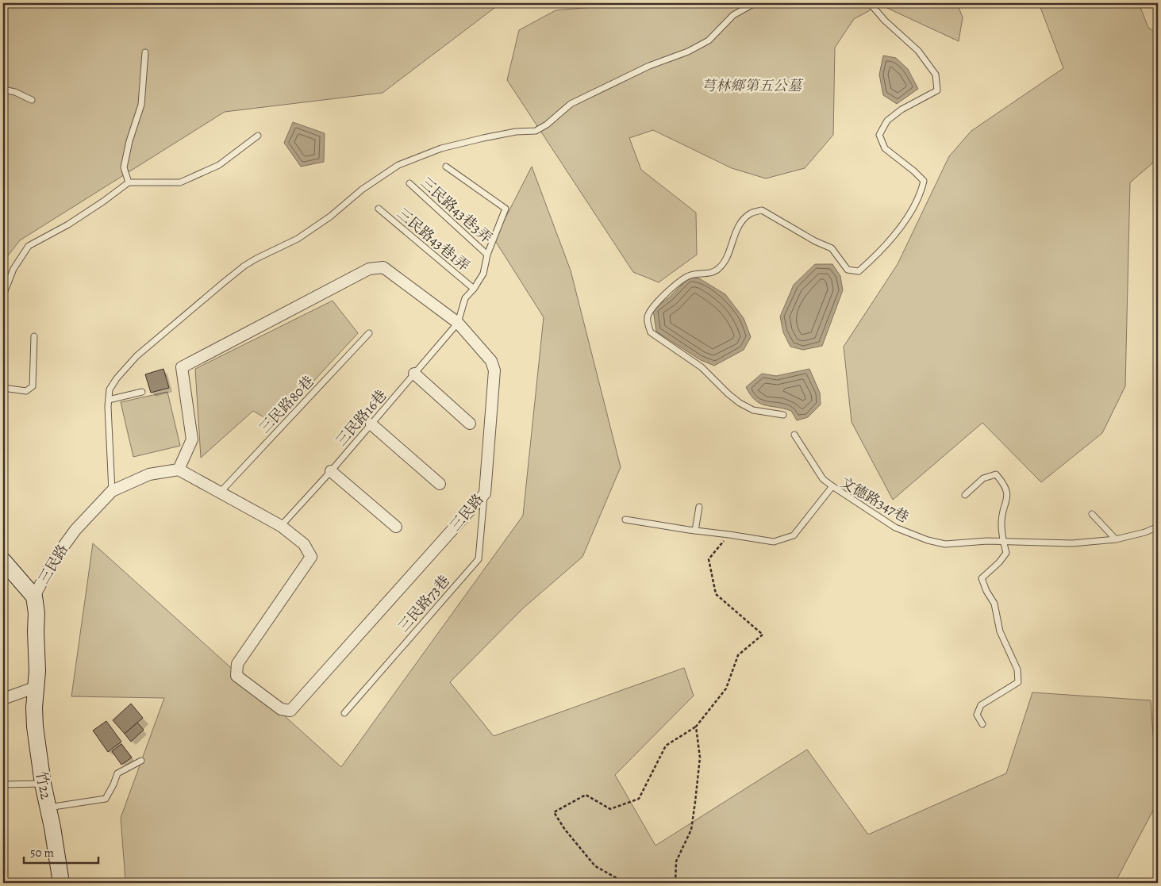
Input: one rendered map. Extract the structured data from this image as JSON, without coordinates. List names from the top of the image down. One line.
{"streets":{"street":["三民路","竹22"],"lane":["三民路43巷3弄","三民路43巷1弄","三民路80巷","三民路16巷","文德路347巷","三民路73巷"]},"crossings":[["三民路80巷","三民路"],["三民路16巷","三民路"],["三民路","三民路73巷"],["三民路","竹22"]],"parks":["芎林鄉第五公墓"],"scale_bar":"50 m"}
